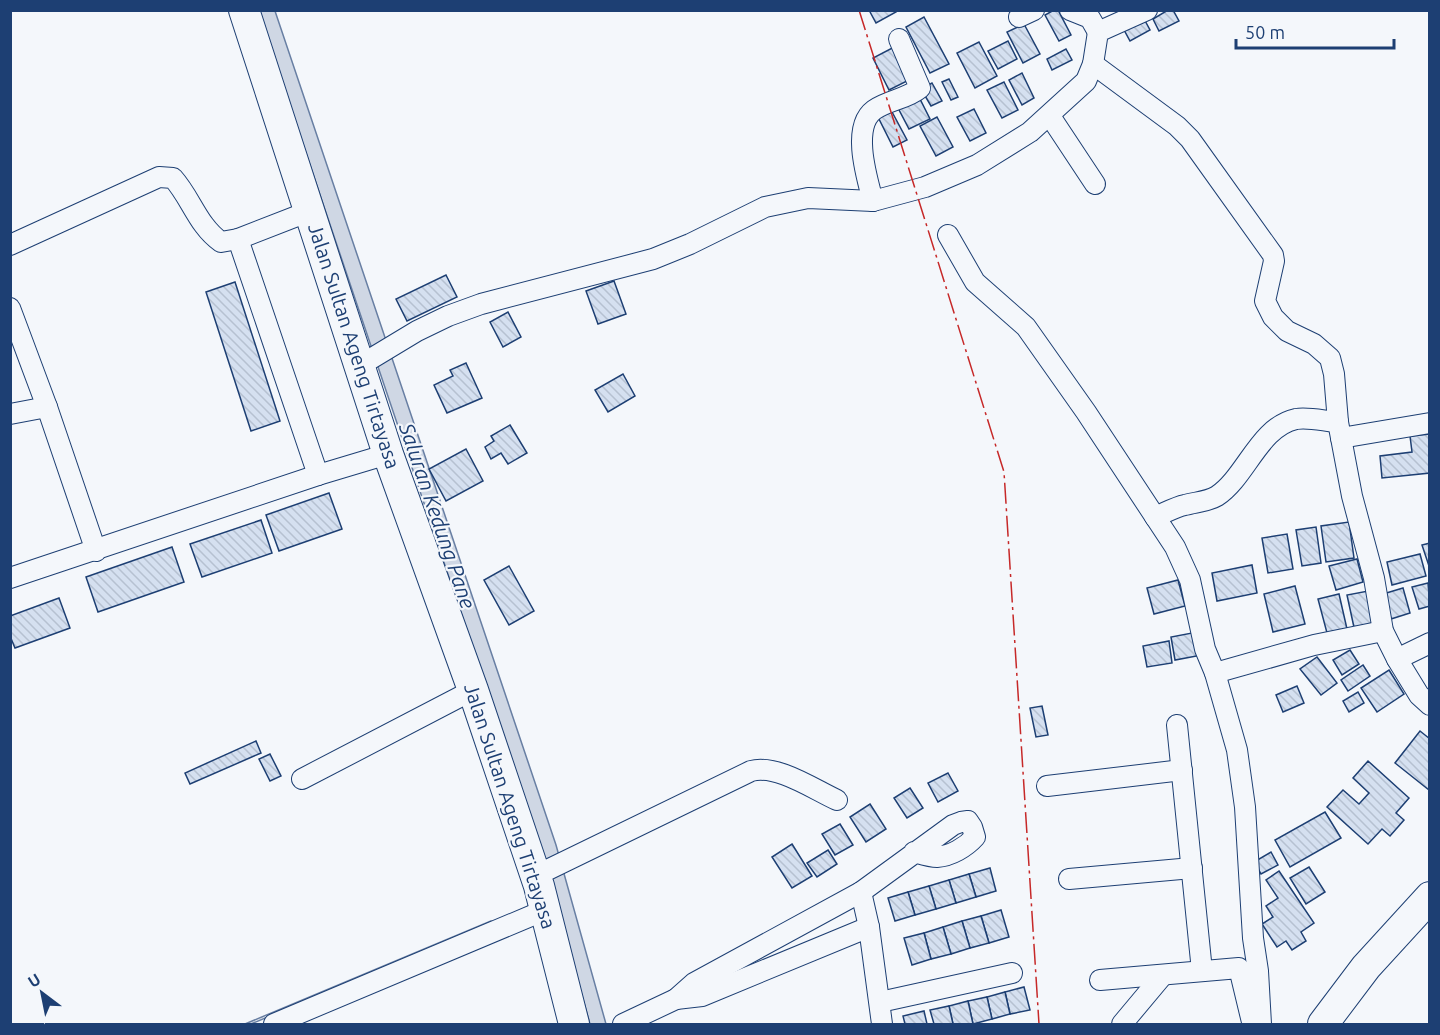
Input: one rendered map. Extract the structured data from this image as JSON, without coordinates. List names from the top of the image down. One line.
{"streets":{"main road":["Jalan Sultan Ageng Tirtayasa"]},"water":["Saluran Kedung Pane"],"scale_bar":"50 m","north":"top left"}
